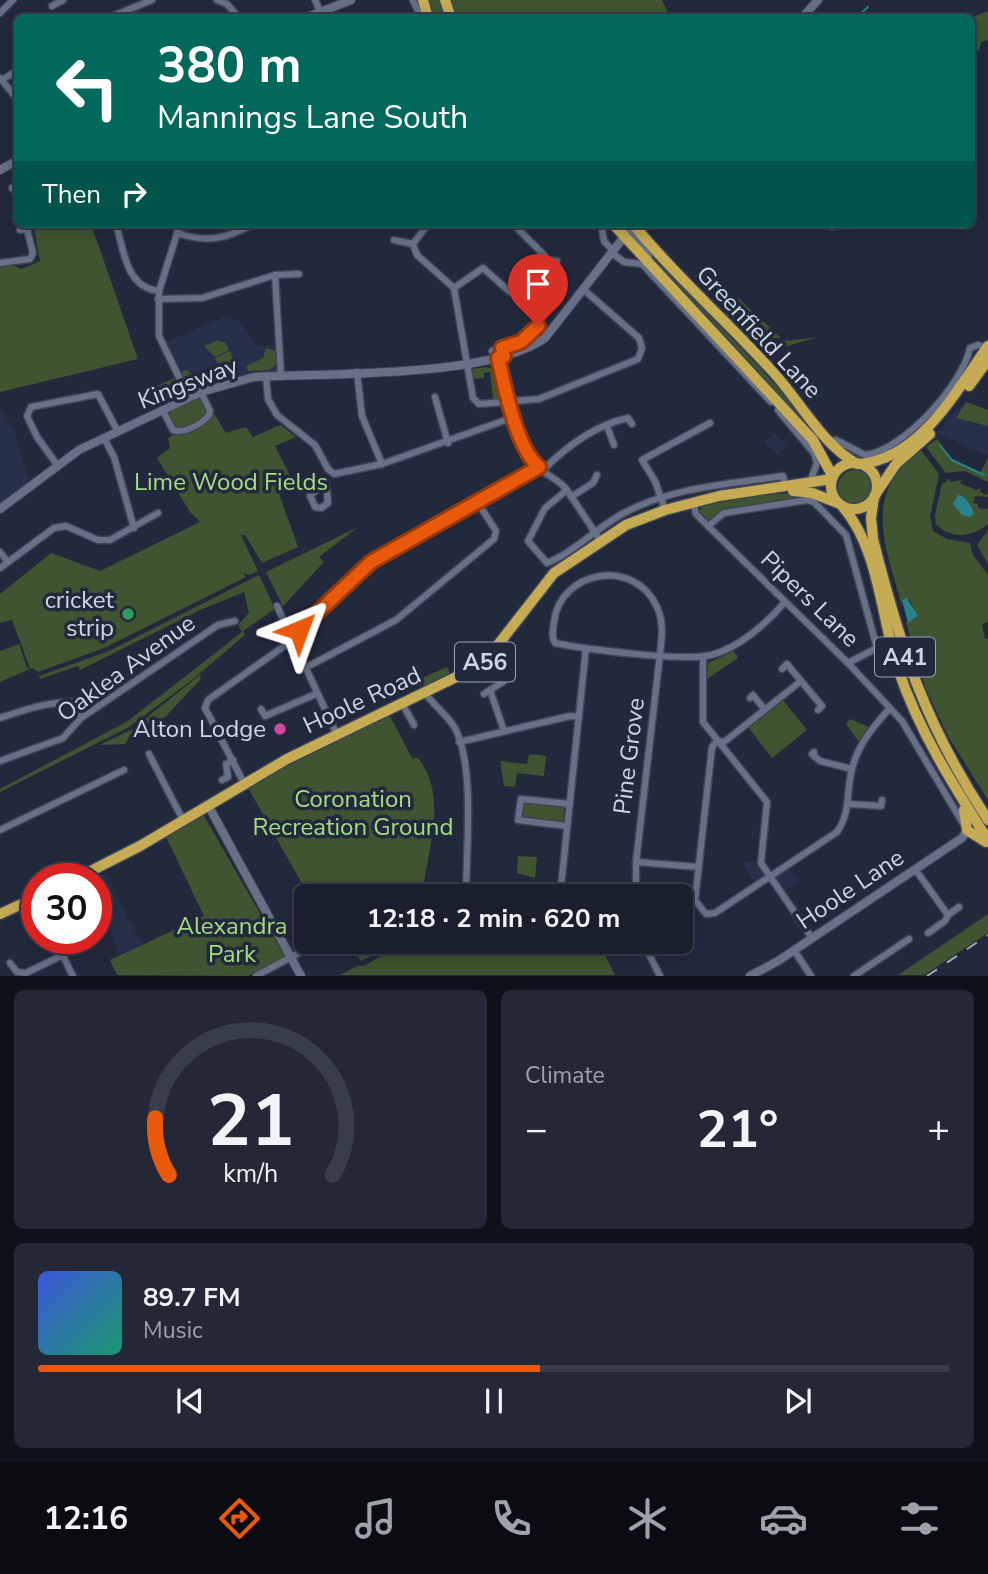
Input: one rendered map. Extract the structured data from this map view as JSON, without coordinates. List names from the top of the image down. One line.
{"streets":{"highway":["Greenfield Lane","A41","A56","Hoole Road"],"street":["Kingsway","Pipers Lane","Oaklea Avenue","Pine Grove","Hoole Lane"]},"crossings":[["Greenfield Lane","Kingsway"],["Greenfield Lane","A41"],["Greenfield Lane","Hoole Road"],["Pipers Lane","Hoole Road"],["Pipers Lane","Hoole Lane"],["A41","Hoole Road"]],"parks":["Lime Wood Fields","Coronation Recreation Ground","Alexandra Park"],"places":["cricket strip","Alton Lodge"],"page":{"turn":["380 m","Mannings Lane South"],"then":"Then","limit":"30","trip":"12:18 · 2 min · 620 m","tile":"Climate","heat":["−","21°","+"],"song":["89.7 FM","Music"],"tabs":"12:16","gauge":["21","km/h"]}}
